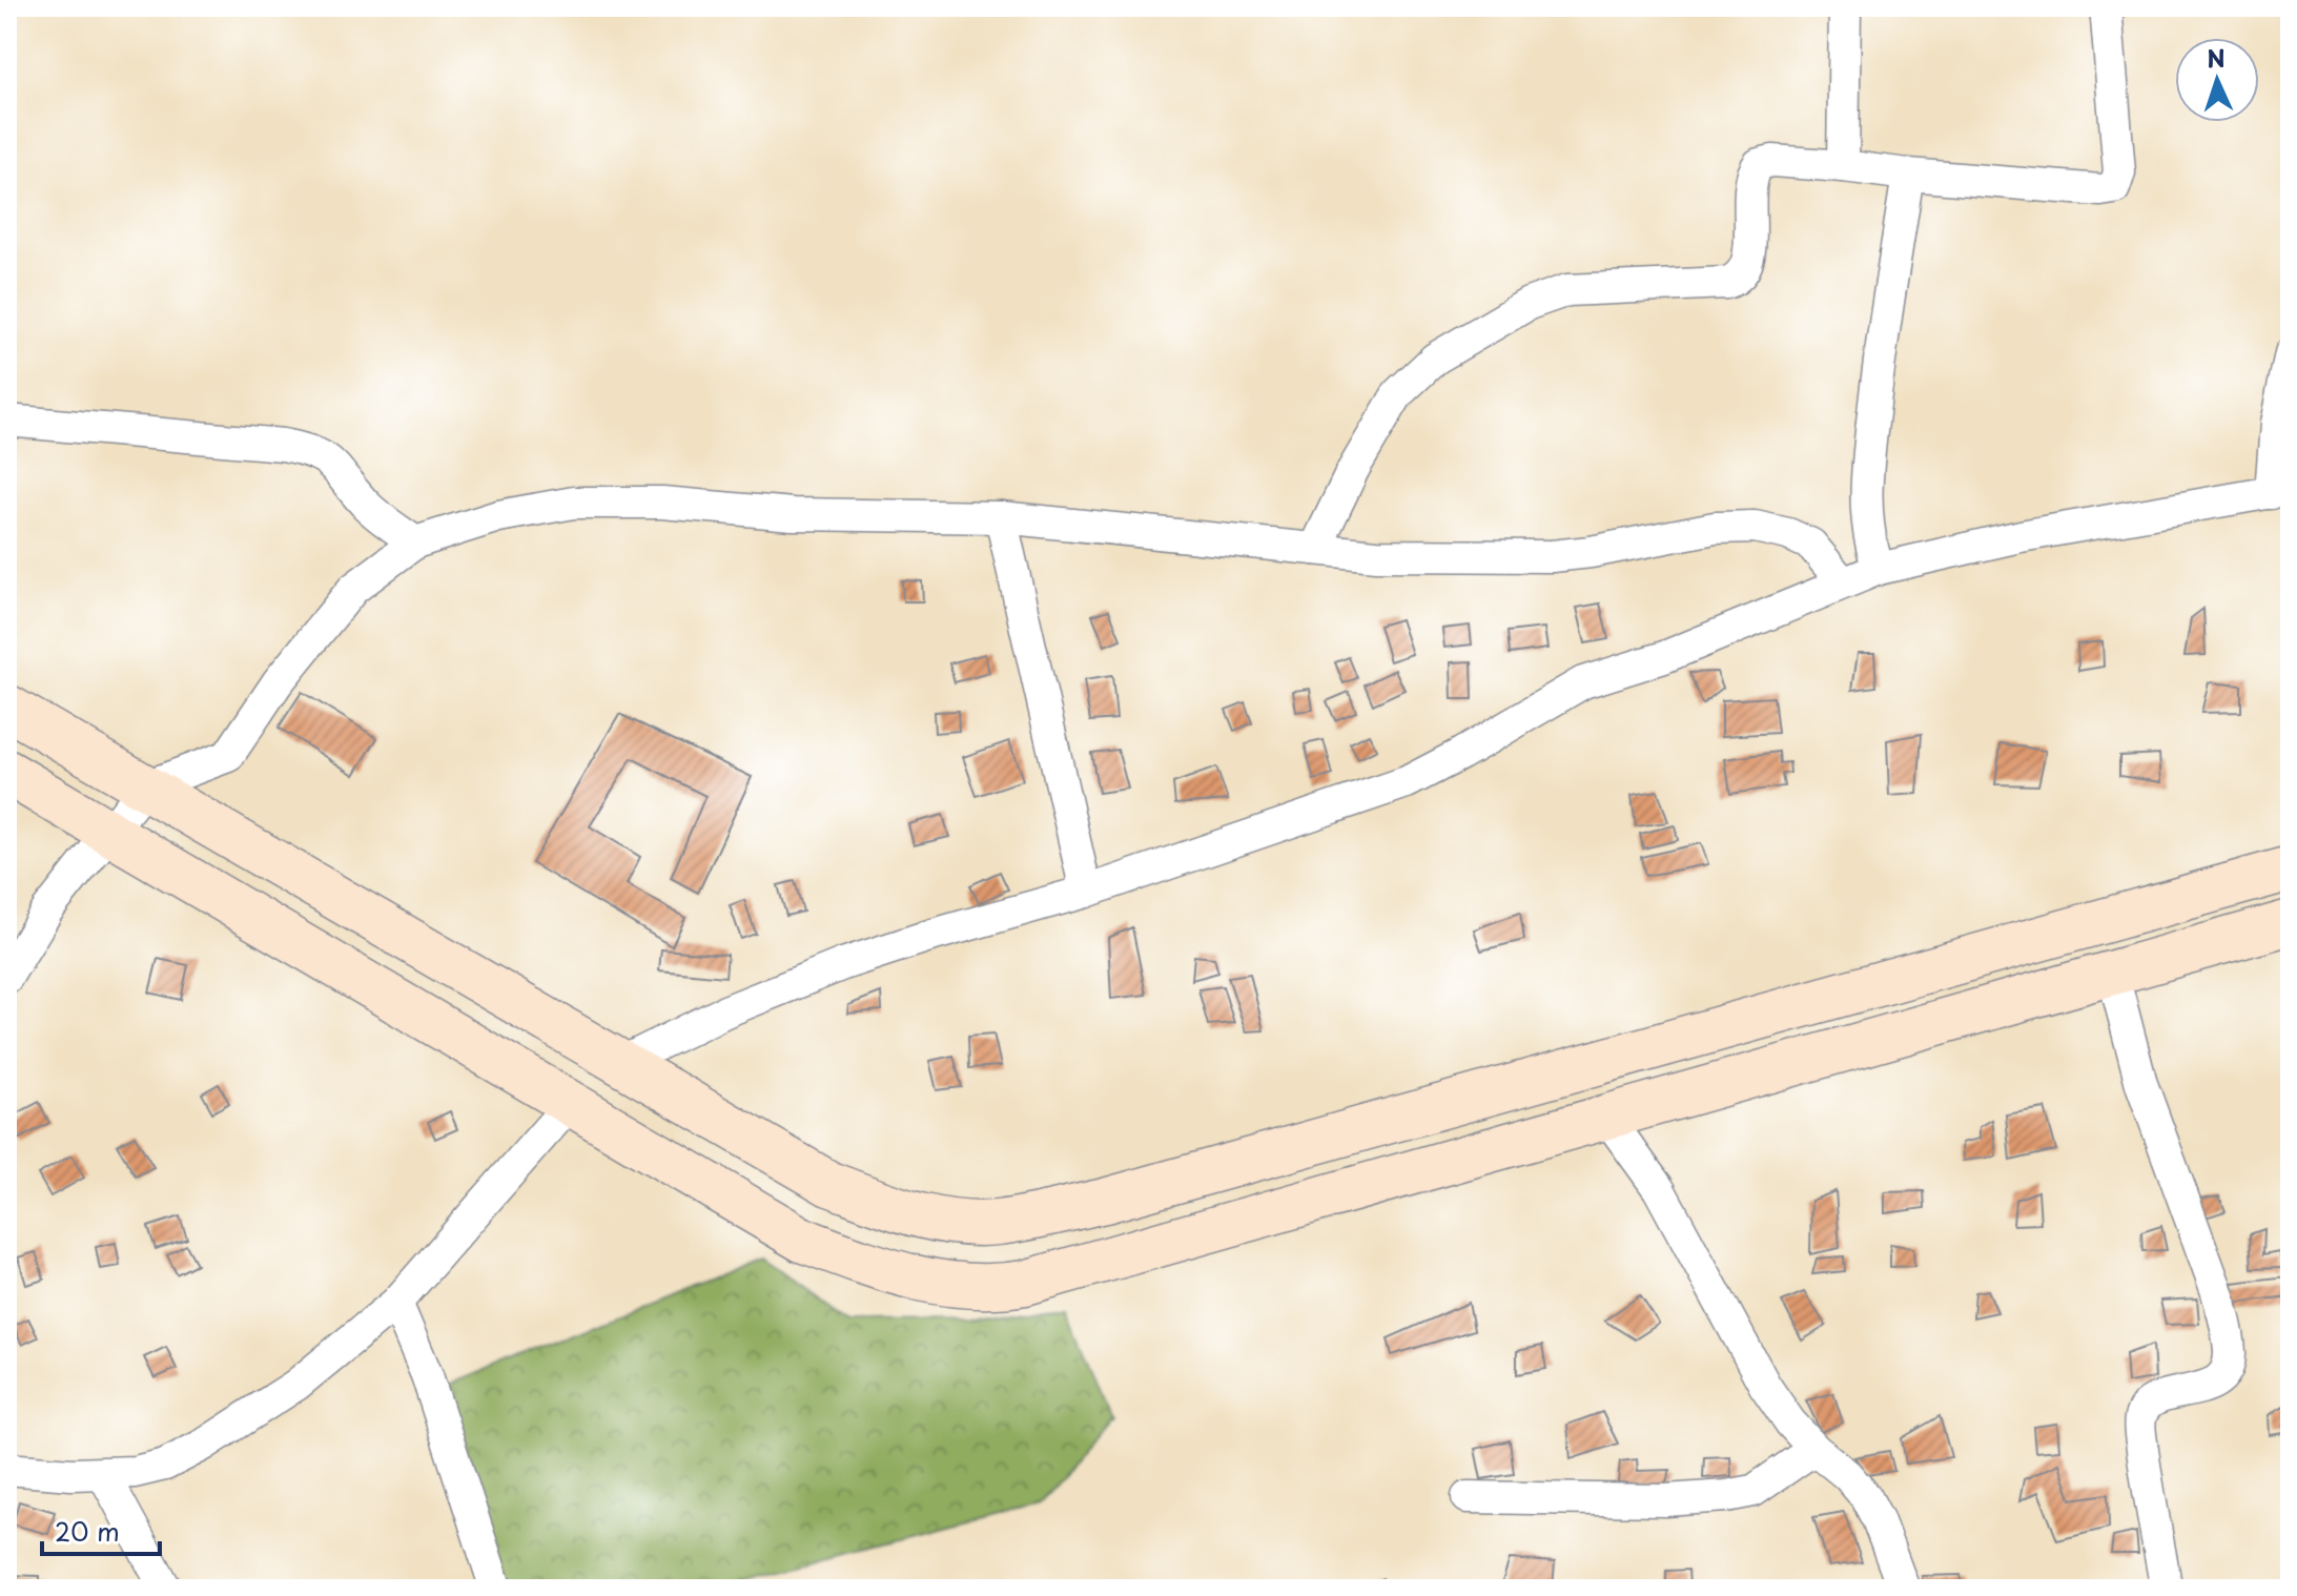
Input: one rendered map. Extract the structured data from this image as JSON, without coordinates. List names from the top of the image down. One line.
{"scale_bar":"20 m","north":"top"}
